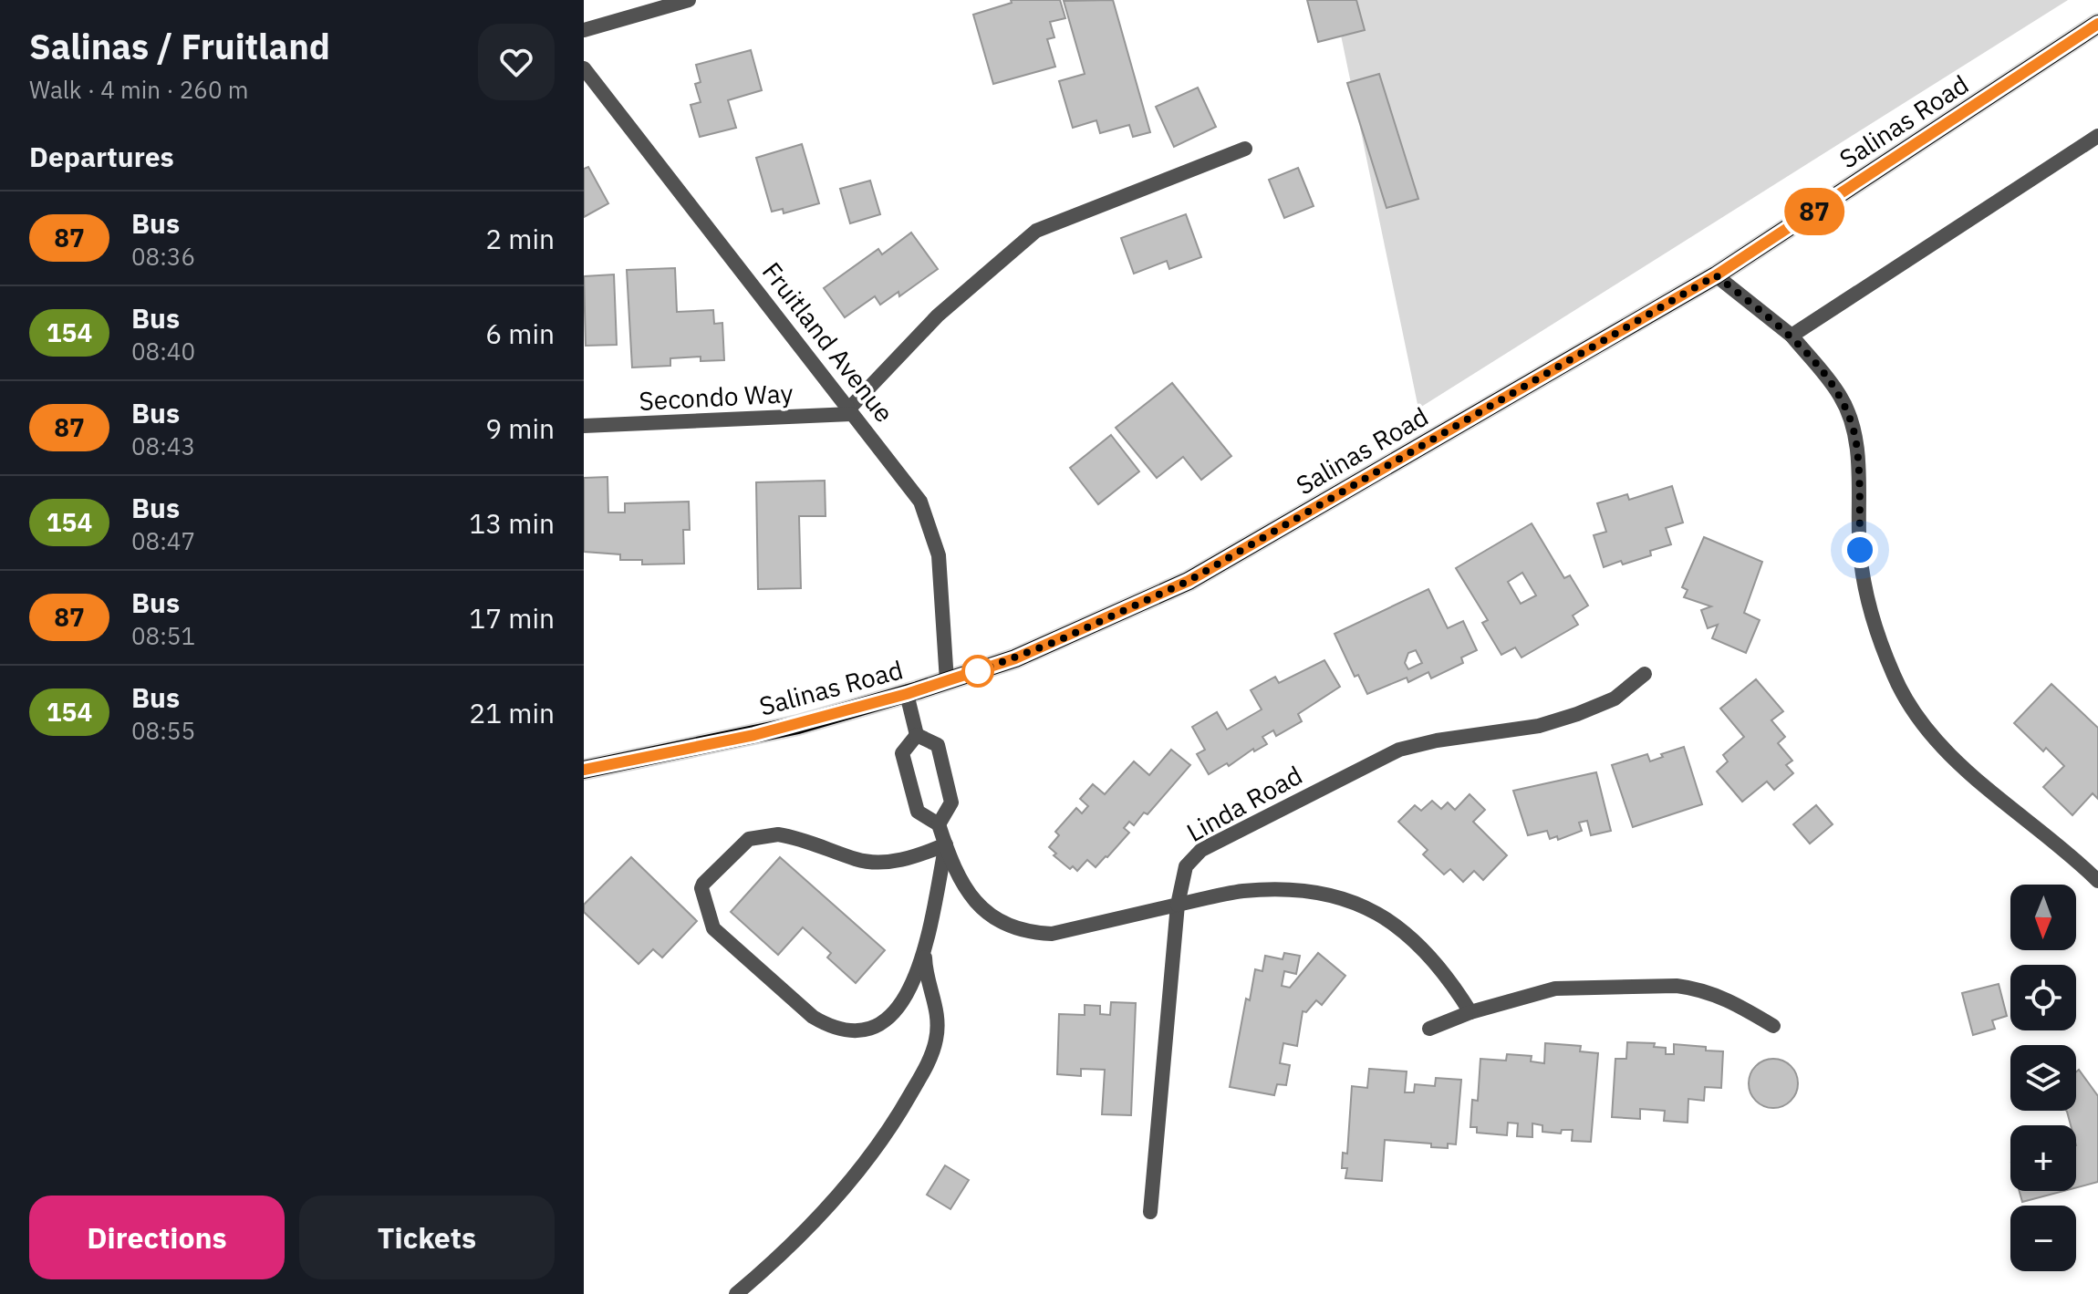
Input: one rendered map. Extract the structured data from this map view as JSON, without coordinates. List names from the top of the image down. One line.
{"streets":{"main road":["Salinas Road"],"street":["Fruitland Avenue","Secondo Way","Linda Road"]},"crossings":[["Salinas Road","Fruitland Avenue"],["Fruitland Avenue","Secondo Way"]],"lines":["bus line 87"],"north":"bottom","page":{"heading":[["Salinas / Fruitland","Walk · 4 min · 260 m"],"Departures"],"on_map":"87","list":[{"mark":"87","name":"Bus","note":"08:36","value":"2 min"},{"mark":"154","name":"Bus","note":"08:40","value":"6 min"},{"mark":"87","name":"Bus","note":"08:43","value":"9 min"},{"mark":"154","name":"Bus","note":"08:47","value":"13 min"},{"mark":"87","name":"Bus","note":"08:51","value":"17 min"},{"mark":"154","name":"Bus","note":"08:55","value":"21 min"}],"map_buttons":["+","−"],"buttons":["Directions","Tickets"]}}
